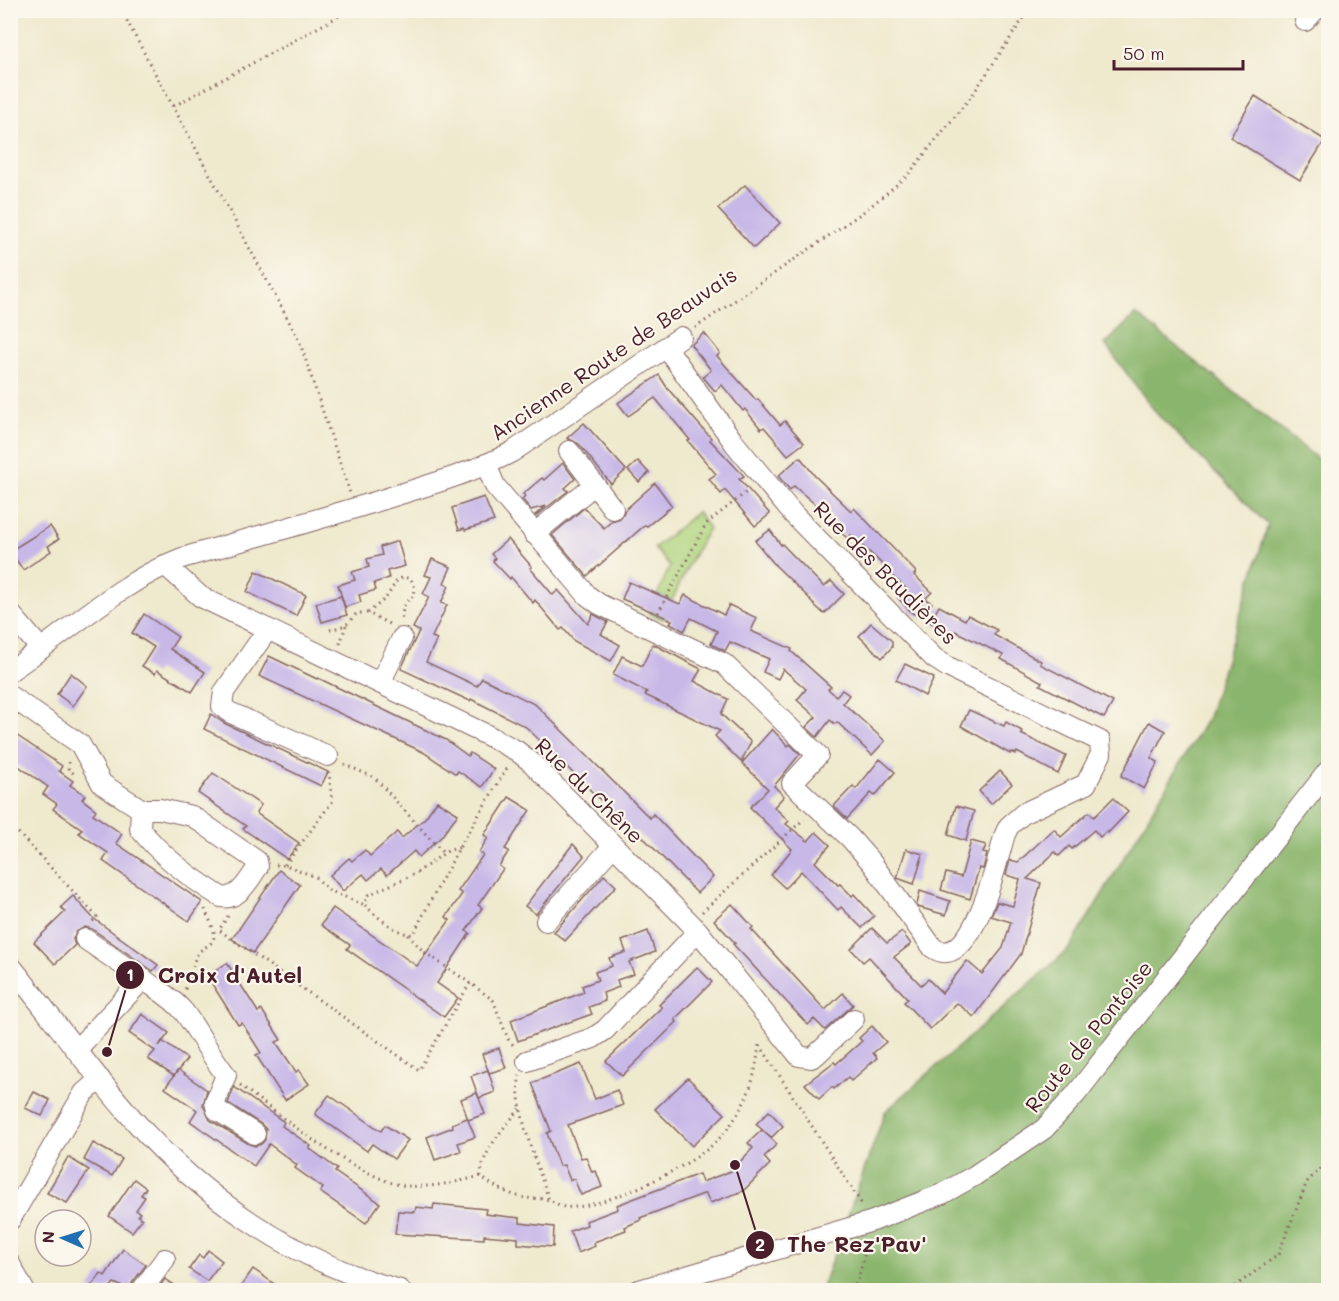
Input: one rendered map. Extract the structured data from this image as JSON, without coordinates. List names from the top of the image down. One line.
{"streets":{"street":["Ancienne Route de Beauvais","Rue des Baudières","Rue du Chêne","Route de Pontoise"]},"crossings":[["Ancienne Route de Beauvais","Rue des Baudières"],["Ancienne Route de Beauvais","Rue du Chêne"]],"places":["Croix d'Autel","The Rez'Pav'"],"scale_bar":"50 m","north":"left"}
